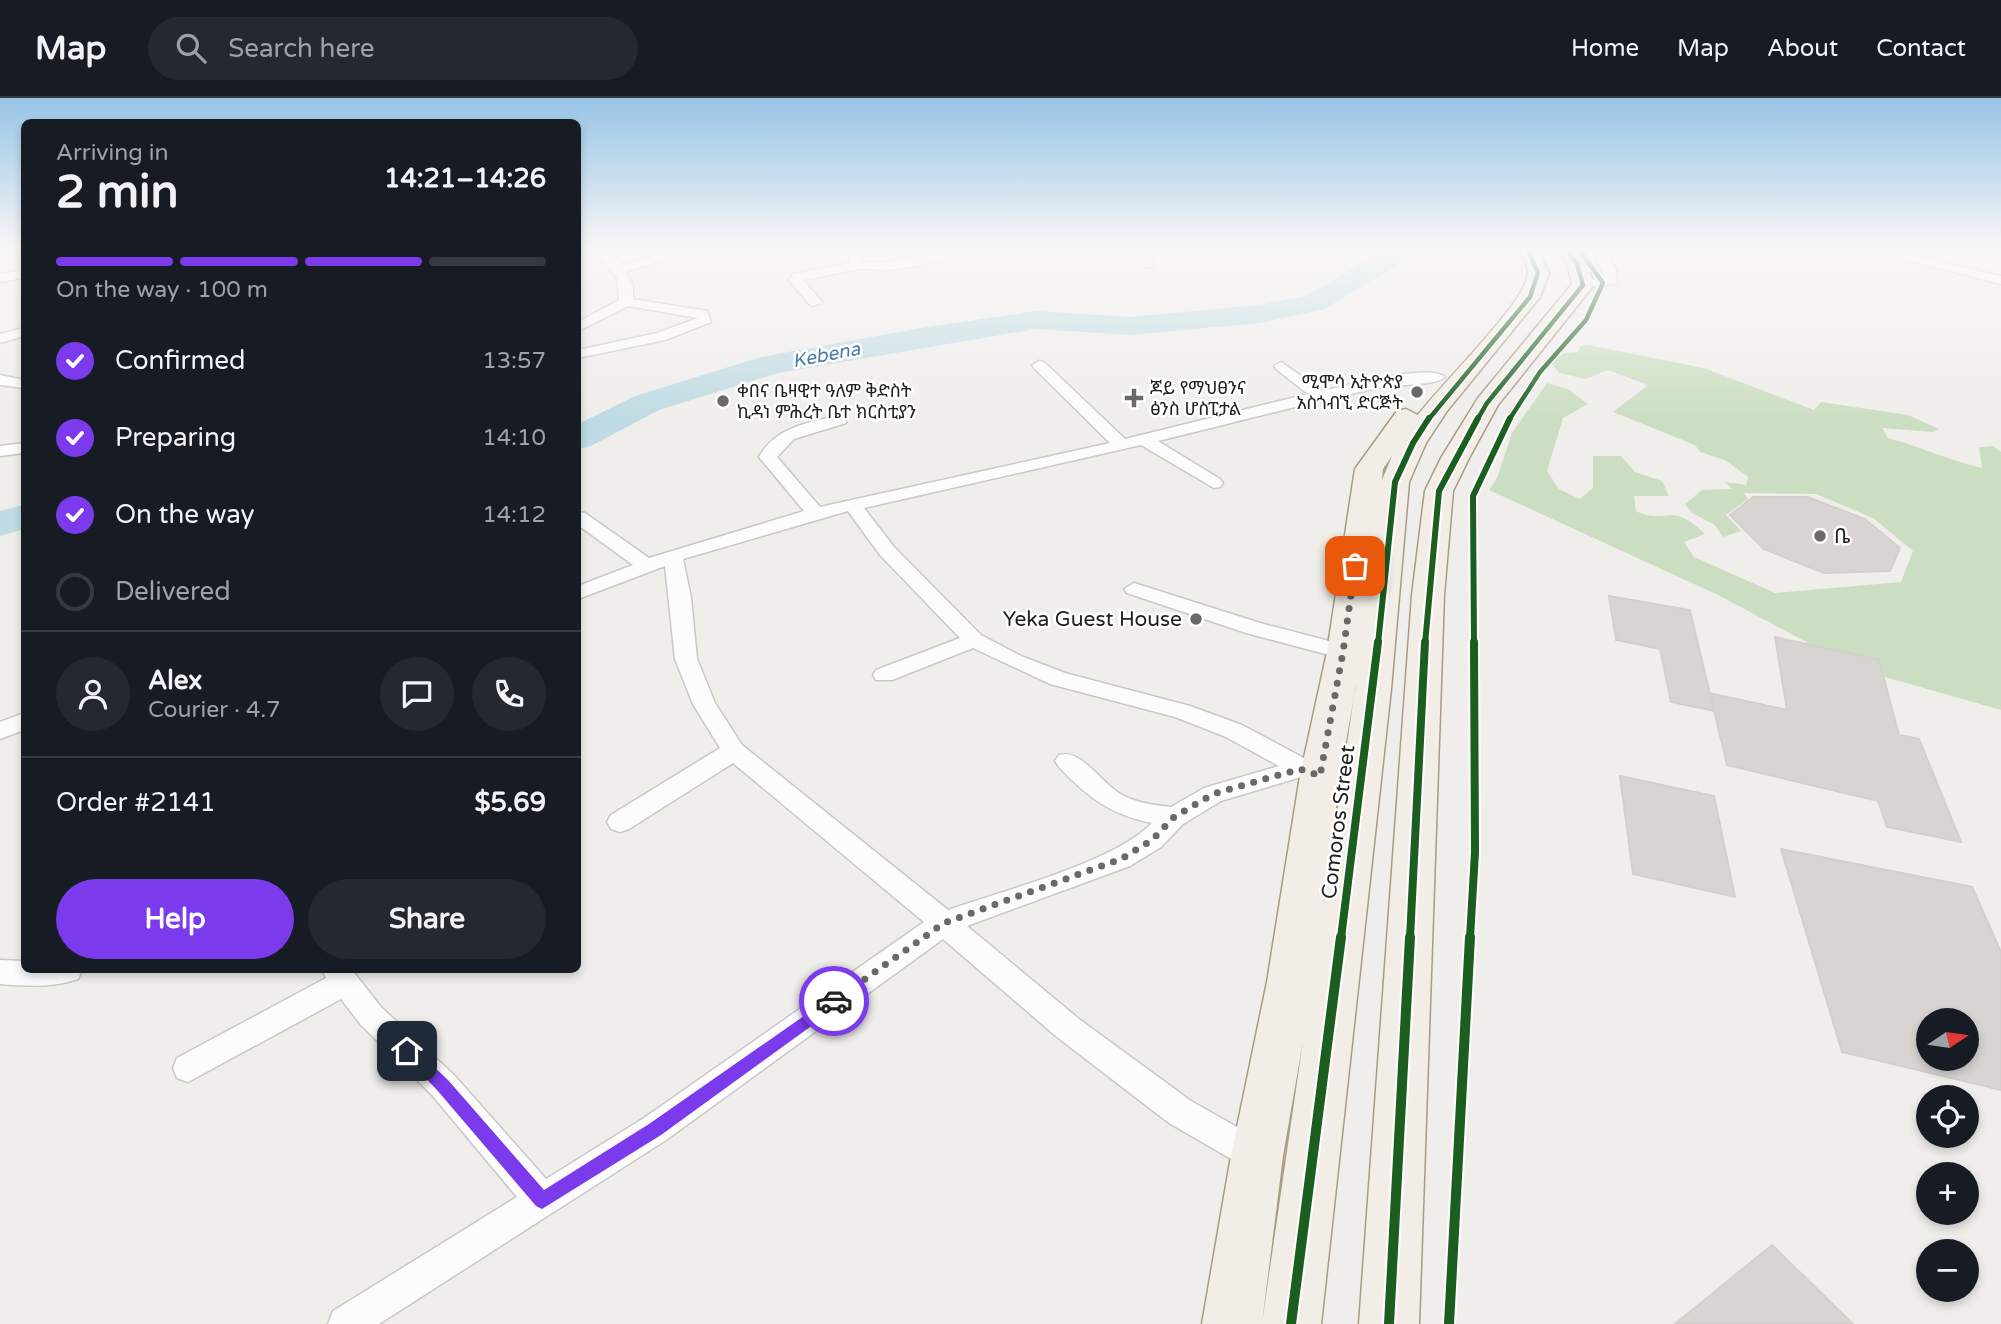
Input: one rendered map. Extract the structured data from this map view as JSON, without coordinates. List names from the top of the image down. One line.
{"streets":{"main road":["Comoros Street"]},"water":["Kebena"],"places":{"other":["ሚሞሳ ኢትዮጵያ አስጎብኚ ድርጅት","ቀበና ቤዛዊተ ዓለም ቅድስት ኪዳነ ምሕረት ቤተ ክርስቲያን","ቤ","Yeka Guest House"],"health":["ጆይ የማህፀንና ፅንስ ሆስፒታል"]},"north":"right","page":{"header":"Map","search":"Search here","nav":["Home","Map","About","Contact"],"heading":["2 min","Arriving in","14:21–14:26"],"panel":["Alex","Courier · 4.7","Order #2141","$5.69"],"bar":"On the way · 100 m","list":[["Confirmed","13:57"],["Preparing","14:10"],["On the way","14:12"],"Delivered"],"buttons":["Help","Share"],"map_buttons":["+","−"]}}
